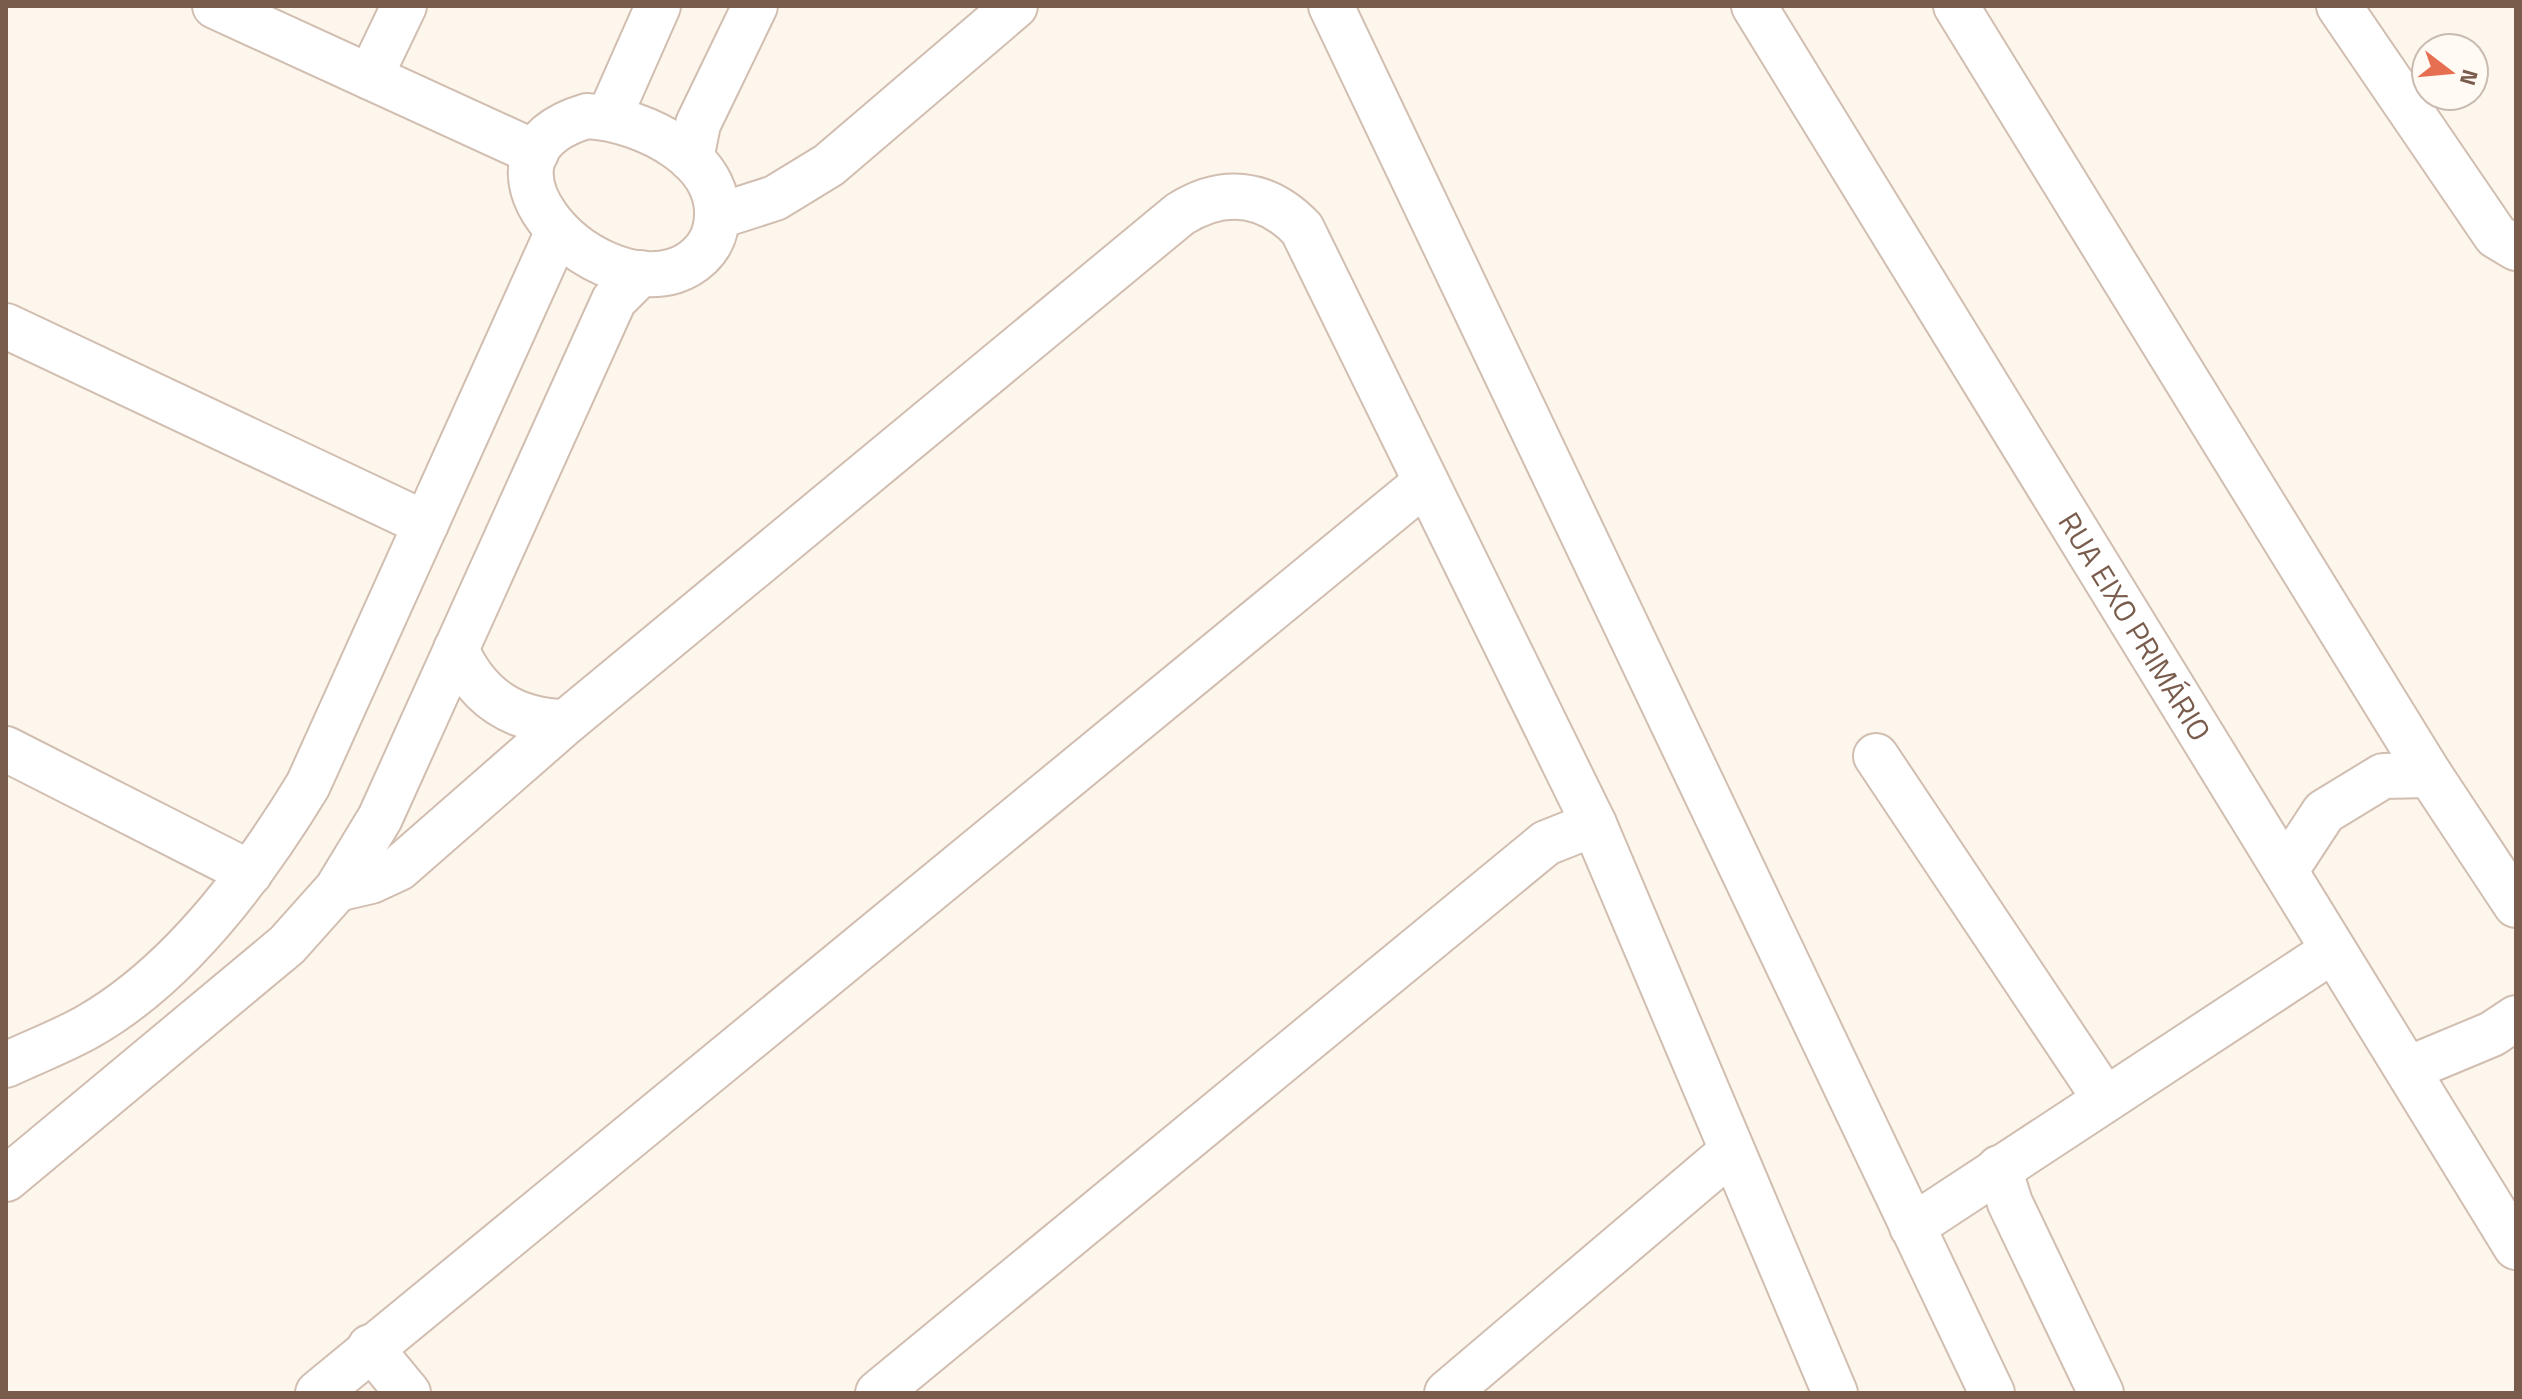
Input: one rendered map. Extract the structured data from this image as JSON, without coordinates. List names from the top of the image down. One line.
{"streets":{"street":["RUA EIXO PRIMÁRIO"]},"north":"right"}
